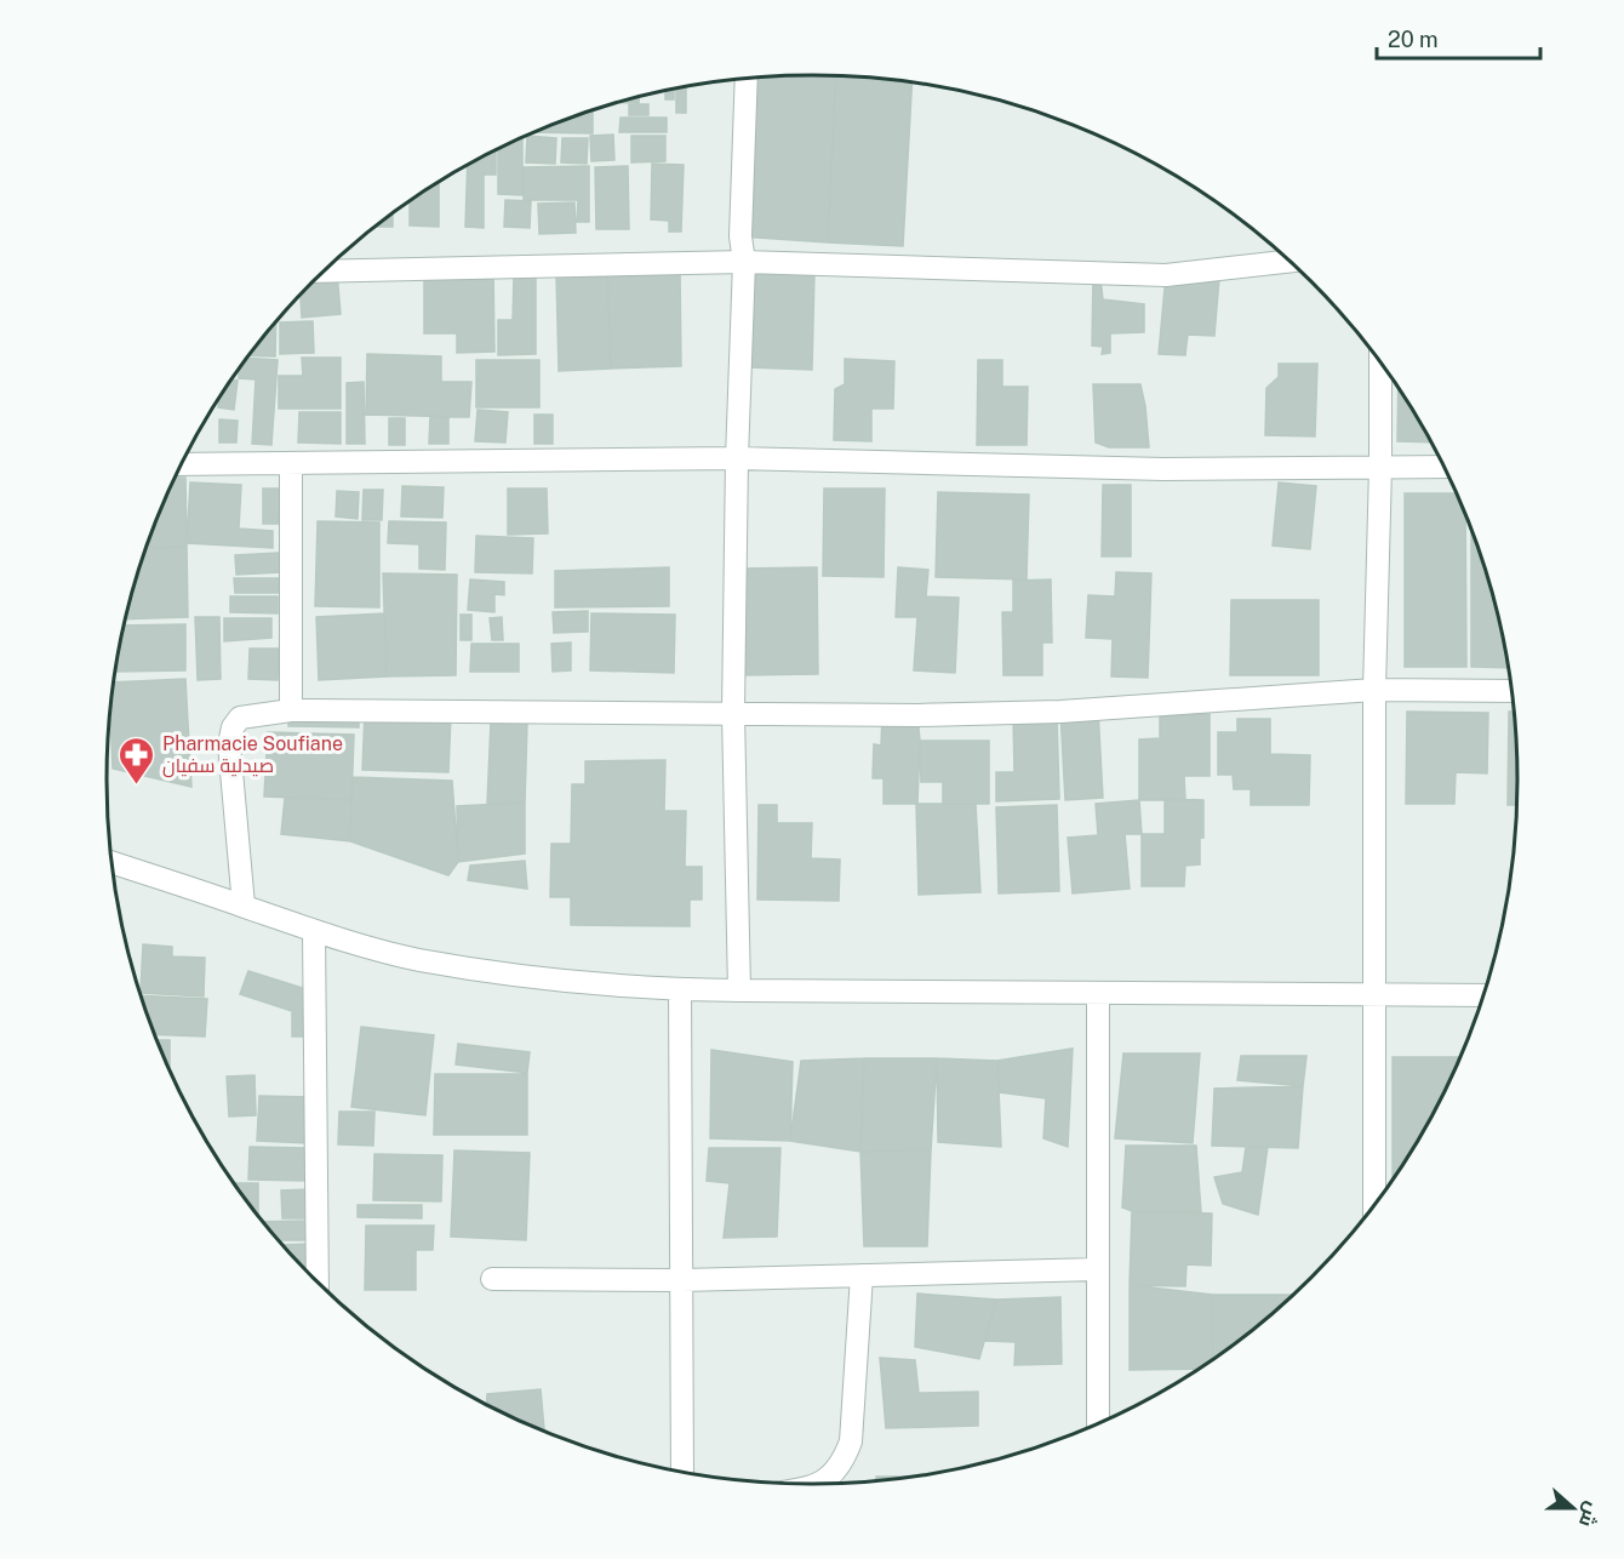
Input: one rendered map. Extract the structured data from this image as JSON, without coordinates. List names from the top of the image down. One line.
{"places":{"pharmacy":["Pharmacie Soufiane صيدلية سفيان"]},"scale_bar":"20 m","north":"right"}
